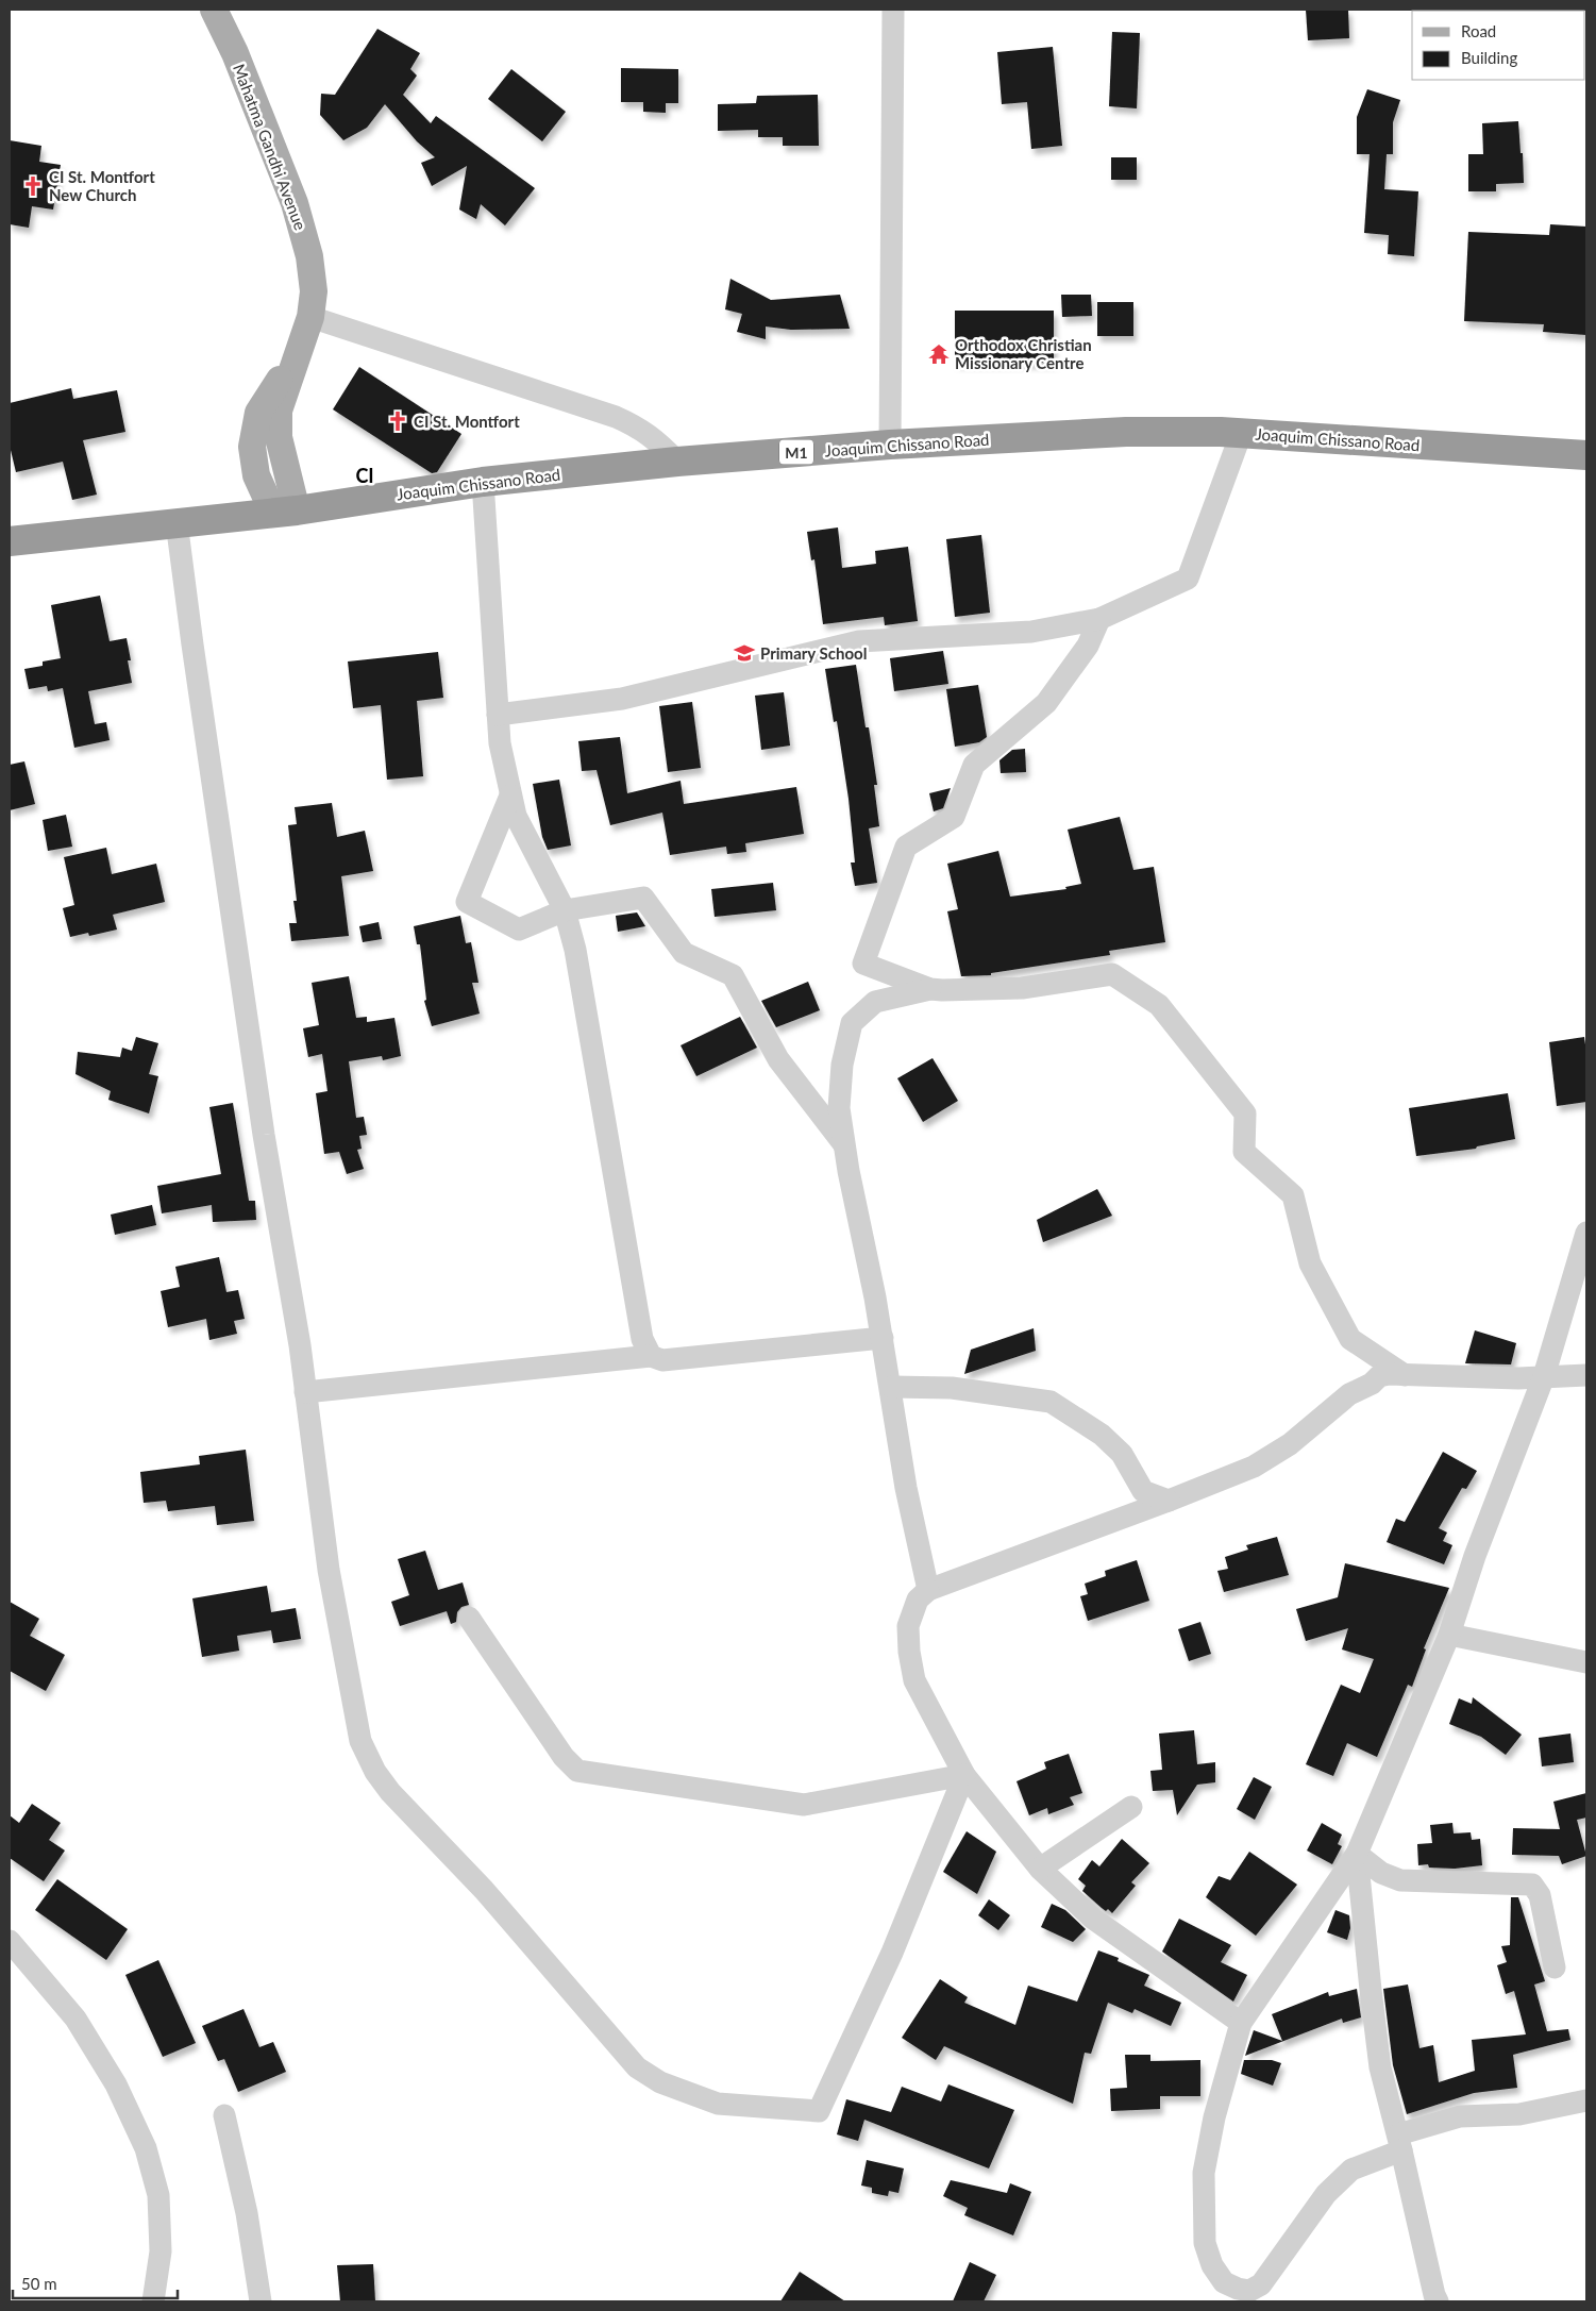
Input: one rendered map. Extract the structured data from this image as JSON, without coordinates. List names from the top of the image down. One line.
{"streets":{"highway":["Joaquim Chissano Road","M1"],"main road":["Mahatma Gandhi Avenue"]},"crossings":[["Mahatma Gandhi Avenue","Joaquim Chissano Road"]],"districts":["CI"],"places":{"church":["CI St. Montfort New Church","CI St. Montfort"],"temple":["Orthodox Christian Missionary Centre"],"school or university":["Primary School"]},"legend":["Road","Building"],"scale_bar":"50 m"}
